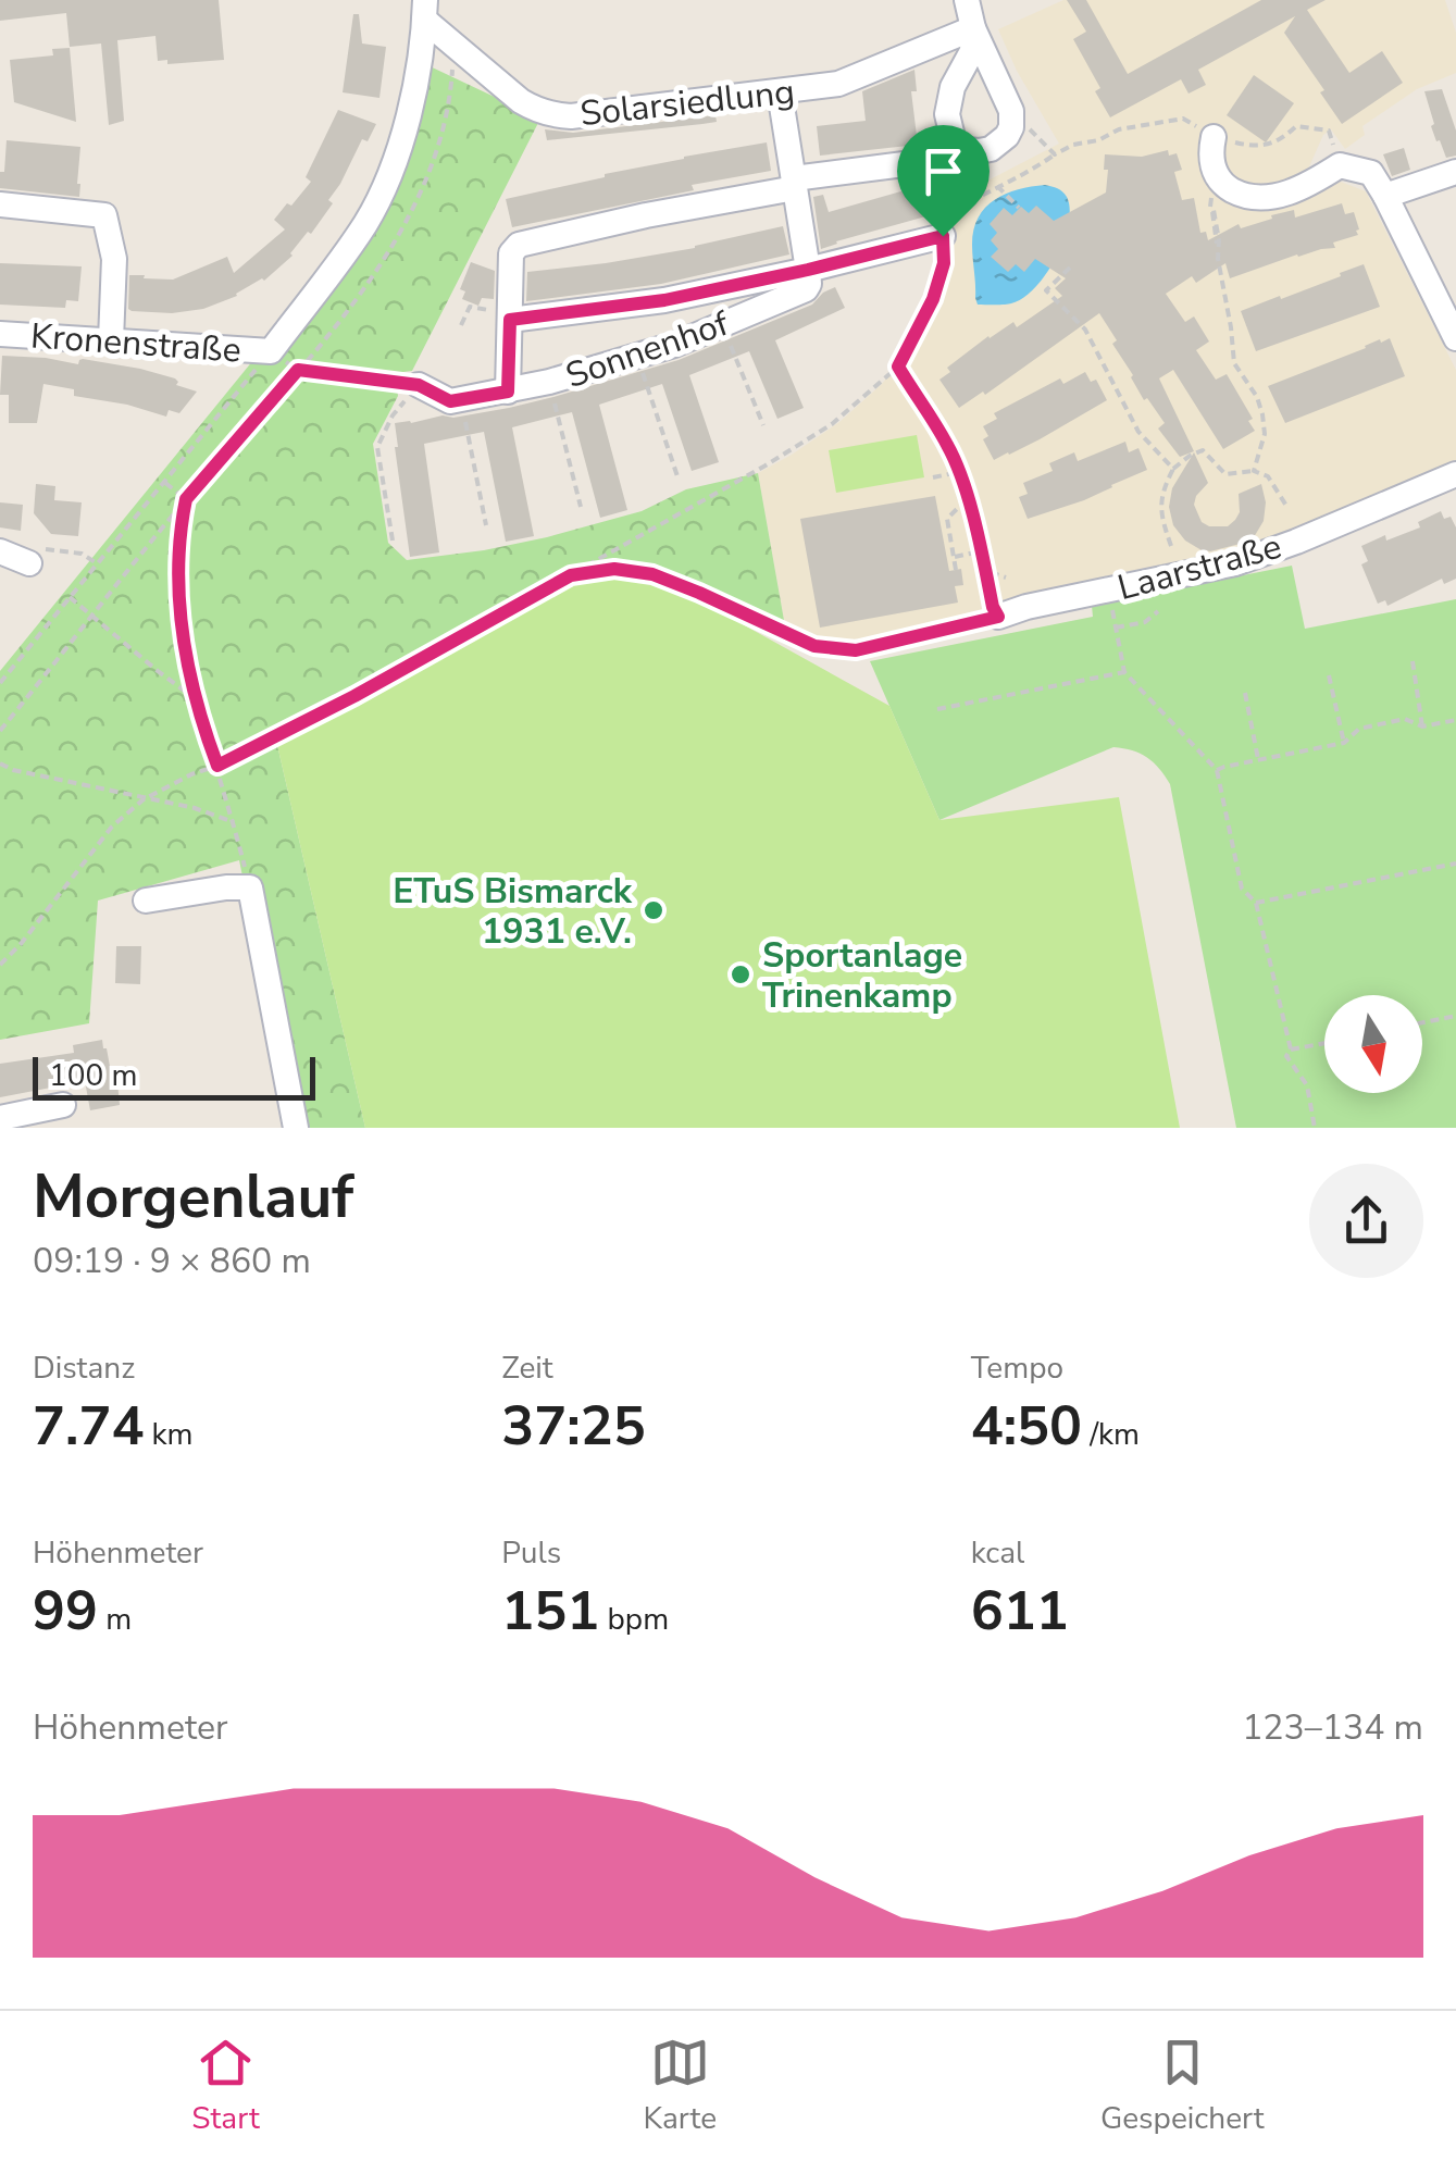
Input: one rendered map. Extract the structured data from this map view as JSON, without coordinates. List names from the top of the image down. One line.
{"streets":{"street":["Solarsiedlung","Kronenstraße","Sonnenhof","Laarstraße"]},"crossings":[["Solarsiedlung","Kronenstraße"]],"places":["ETuS Bismarck 1931 e.V.","Sportanlage Trinenkamp"],"scale_bar":"100 m","north":"bottom","page":{"scale":"100 m","heading":["Morgenlauf","09:19 · 9 × 860 m"],"stats":[["Distanz","7.74 km"],["Zeit","37:25"],["Tempo","4:50 /km"],["Höhenmeter","99 m"],["Puls","151 bpm"],["kcal","611"]],"chart":["Höhenmeter","123–134 m"],"tabs":["Start","Karte","Gespeichert"]}}
